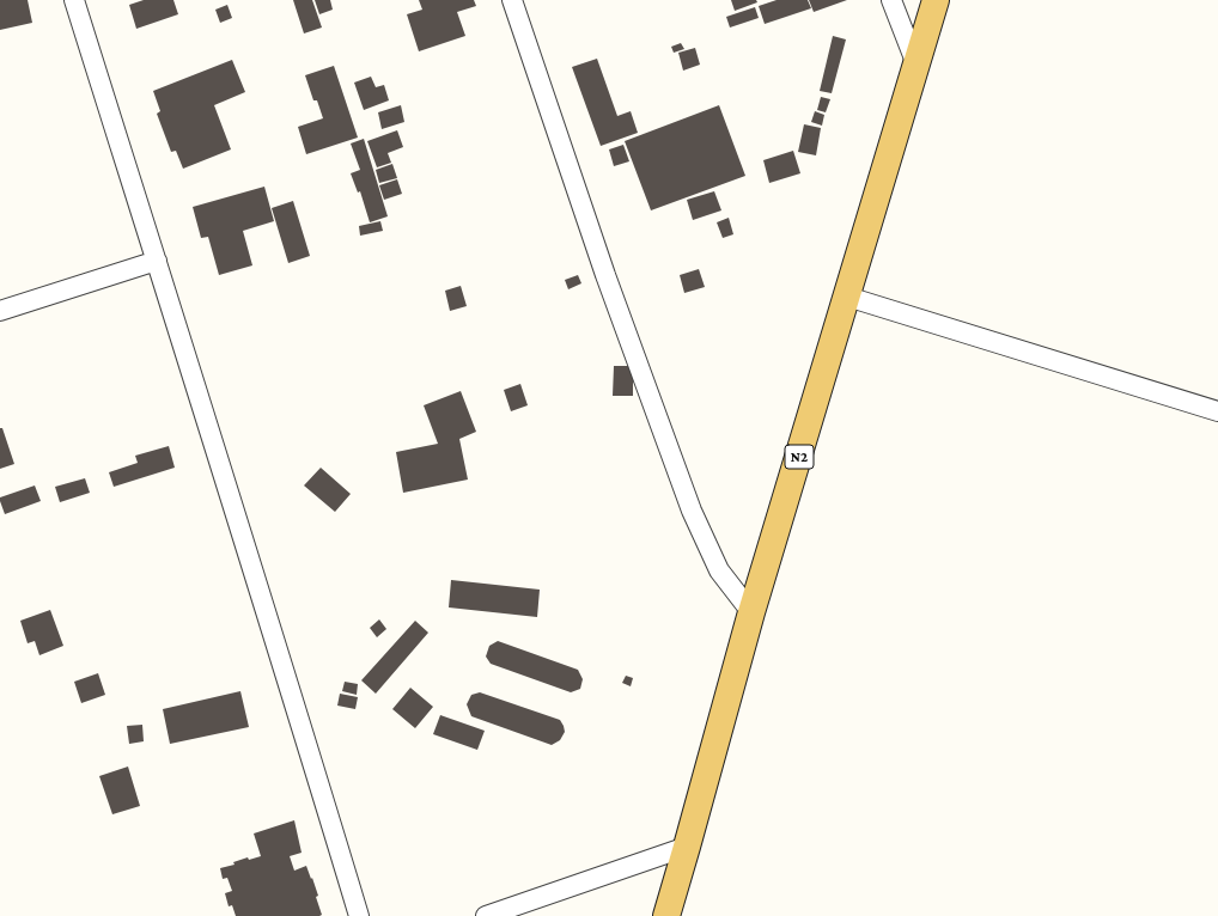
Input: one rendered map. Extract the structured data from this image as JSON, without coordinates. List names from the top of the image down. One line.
{"streets":{"main road":["N2"]}}
